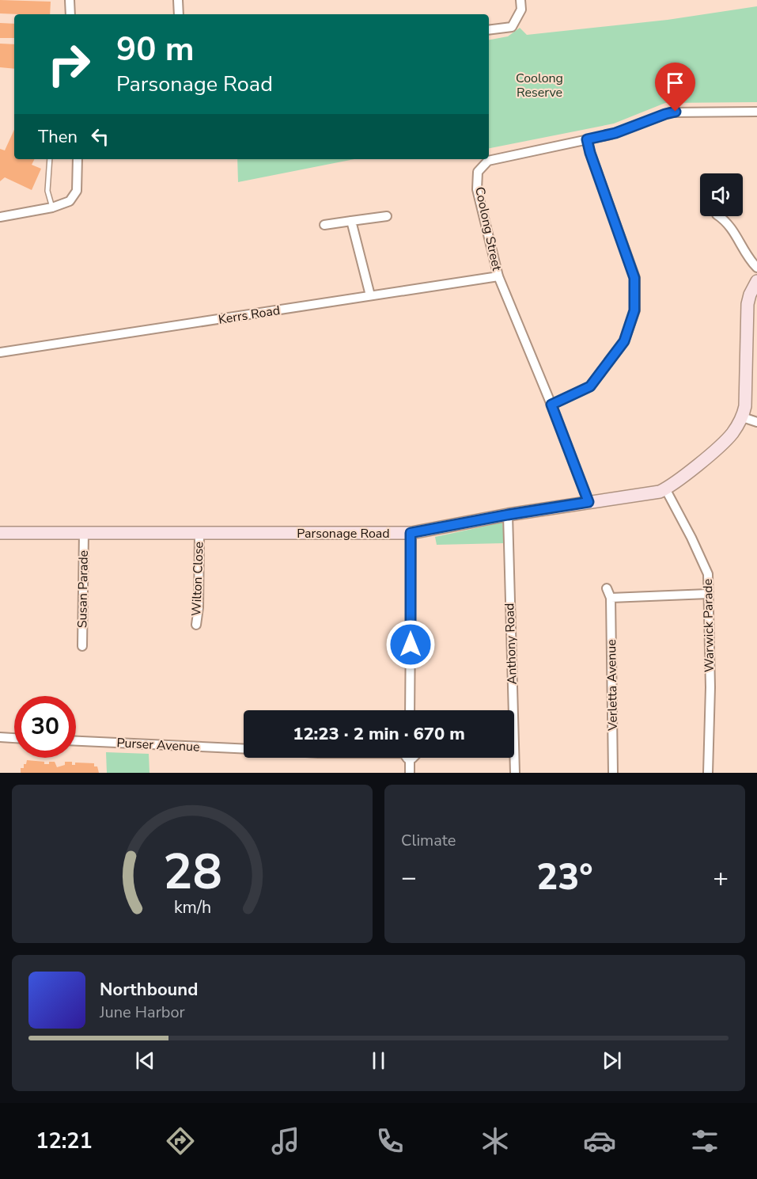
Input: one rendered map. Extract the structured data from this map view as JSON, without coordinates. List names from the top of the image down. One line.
{"streets":{"street":["Coolong Street","Kerrs Road","Parsonage Road","Wilton Close","Susan Parade","Warwick Parade","Anthony Road","Verletta Avenue","Purser Avenue"]},"crossings":[["Coolong Street","Kerrs Road"],["Coolong Street","Parsonage Road"],["Parsonage Road","Wilton Close"],["Parsonage Road","Susan Parade"],["Parsonage Road","Warwick Parade"],["Parsonage Road","Anthony Road"]],"parks":["Coolong Reserve"],"page":{"turn":["90 m","Parsonage Road"],"then":"Then","limit":"30","trip":"12:23 · 2 min · 670 m","tile":"Climate","heat":["−","23°","+"],"song":["Northbound","June Harbor"],"tabs":"12:21","gauge":["28","km/h"]}}
